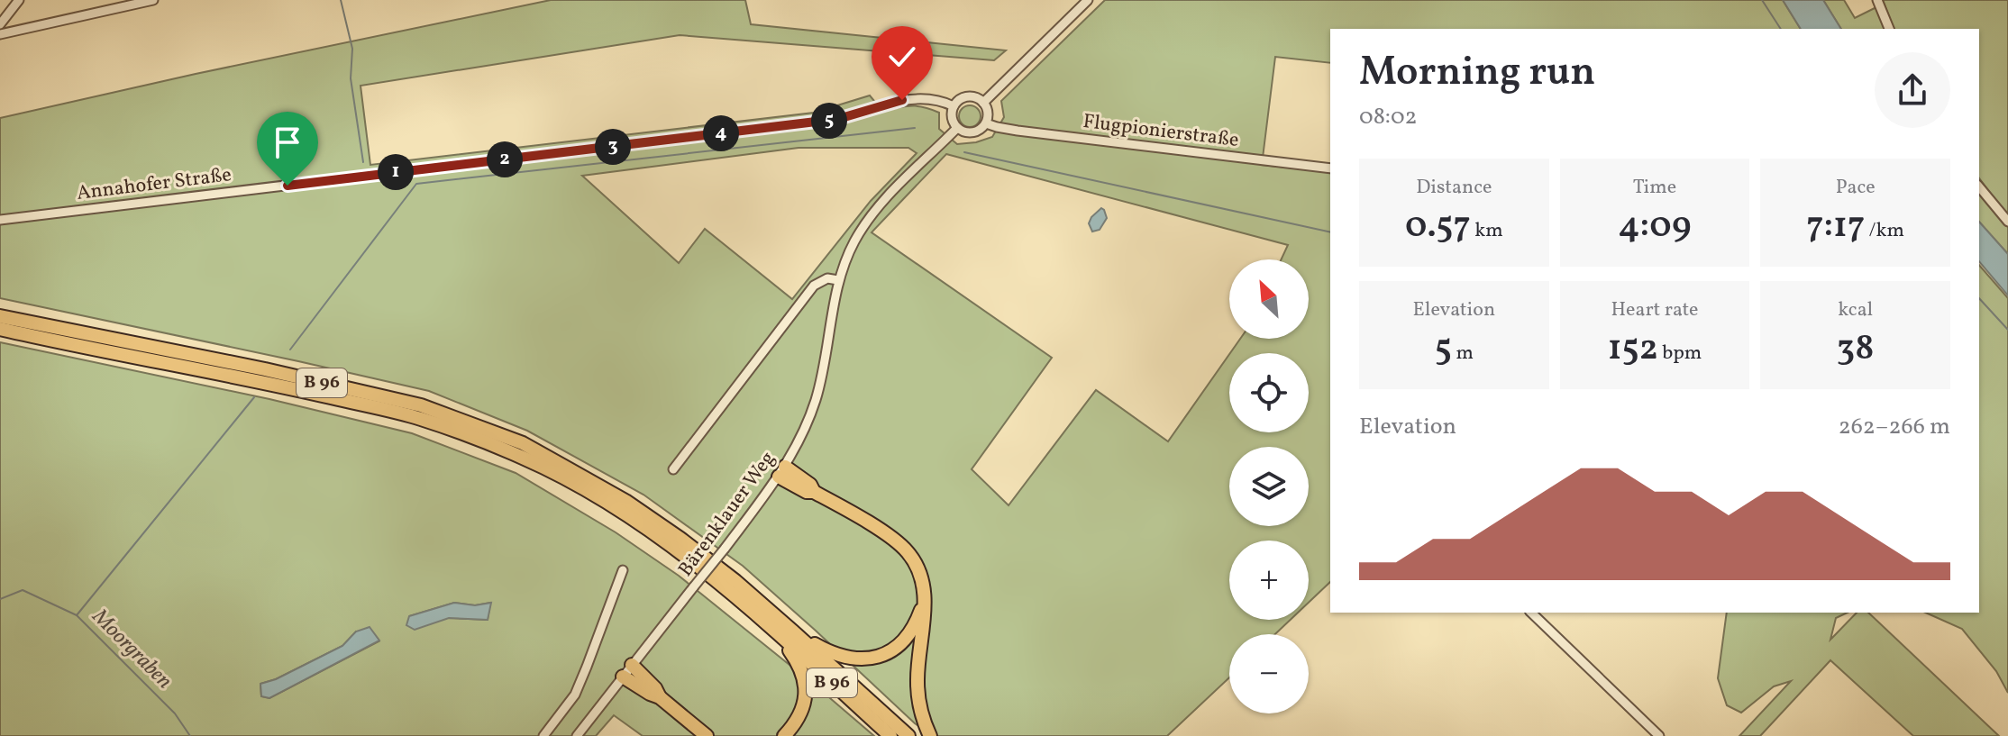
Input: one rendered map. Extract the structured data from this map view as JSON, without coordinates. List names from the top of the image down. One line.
{"streets":{"highway":["B 96"],"street":["Flugpionierstraße","Annahofer Straße","Bärenklauer Weg"]},"crossings":[["Flugpionierstraße","Annahofer Straße"],["Flugpionierstraße","Bärenklauer Weg"],["Annahofer Straße","Bärenklauer Weg"]],"water":["Moorgraben"],"north":"top left","page":{"heading":["Morning run","08:02"],"pins":["5","4","3","2","1"],"stats":[["Distance","0.57 km"],["Time","4:09"],["Pace","7:17 /km"],["Elevation","5 m"],["Heart rate","152 bpm"],["kcal","38"]],"map_buttons":["+","−"],"chart":["Elevation","262–266 m"]}}
